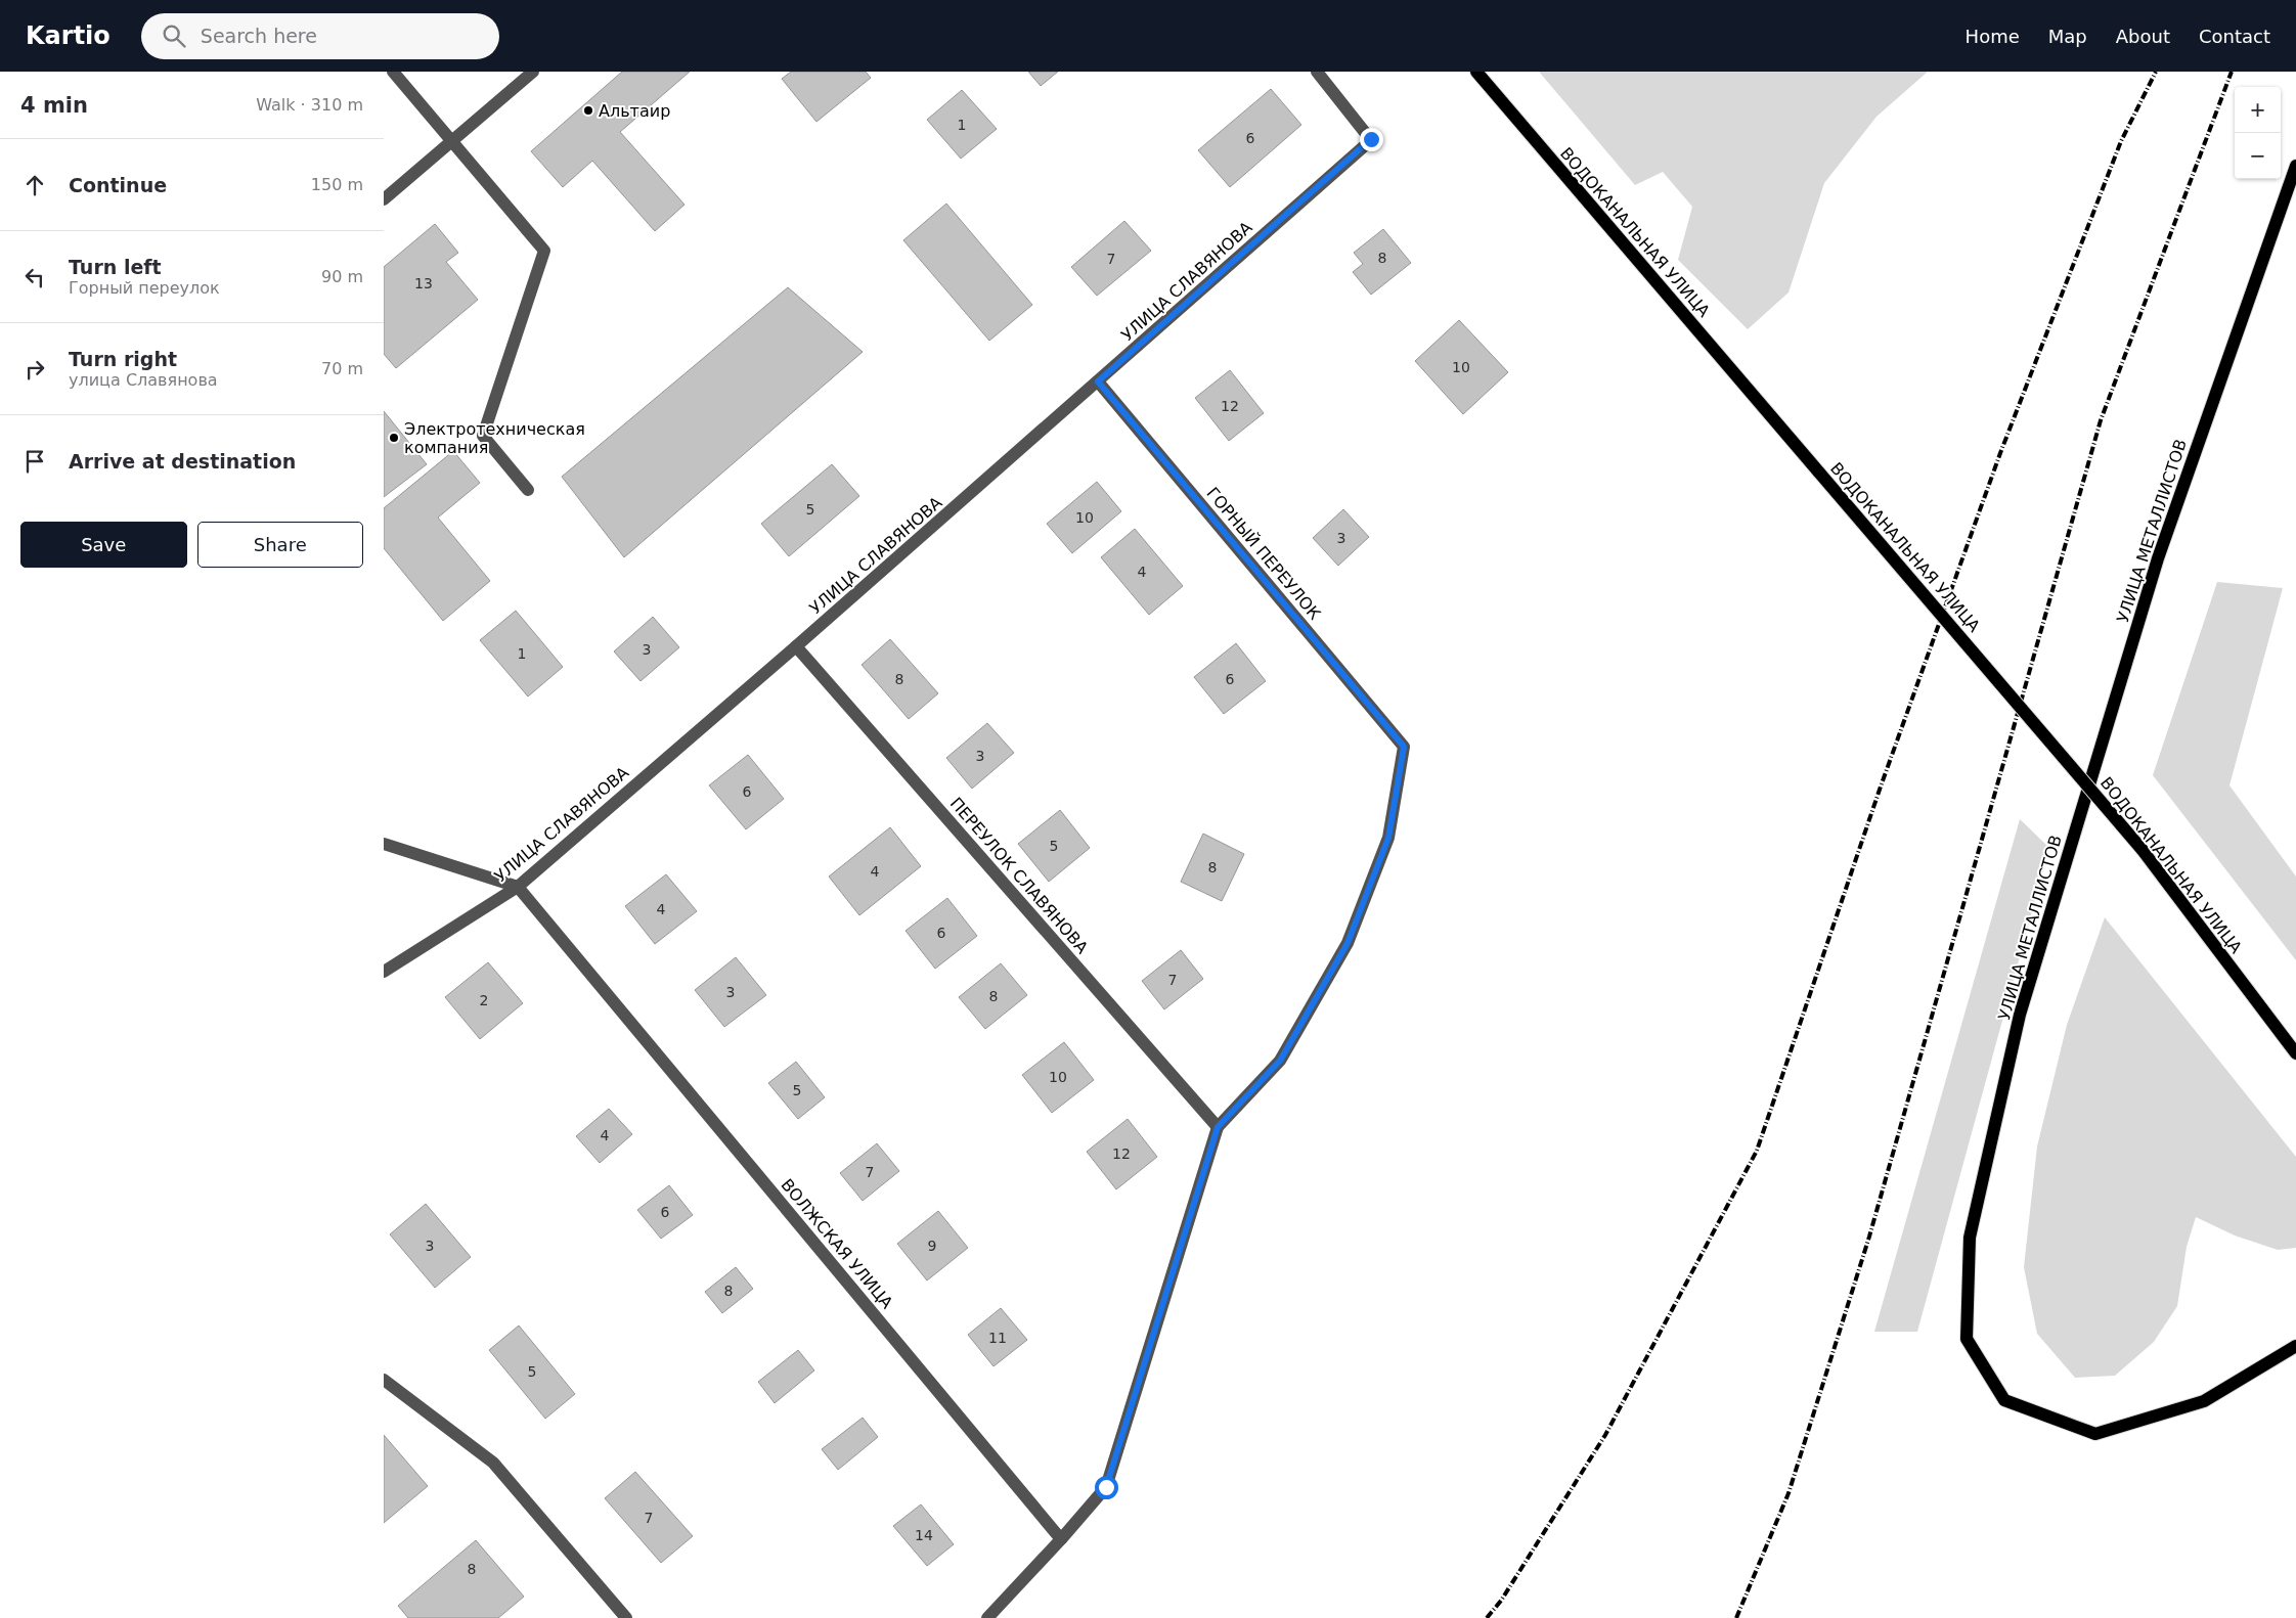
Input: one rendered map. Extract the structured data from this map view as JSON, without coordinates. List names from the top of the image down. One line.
{"streets":{"main road":["ВОДОКАНАЛЬНАЯ УЛИЦА","УЛИЦА МЕТАЛЛИСТОВ"],"street":["УЛИЦА СЛАВЯНОВА","ГОРНЫЙ ПЕРЕУЛОК","ПЕРЕУЛОК СЛАВЯНОВА","ВОЛЖСКАЯ УЛИЦА"]},"crossings":[["УЛИЦА СЛАВЯНОВА","ГОРНЫЙ ПЕРЕУЛОК"],["УЛИЦА СЛАВЯНОВА","ПЕРЕУЛОК СЛАВЯНОВА"],["УЛИЦА СЛАВЯНОВА","ВОЛЖСКАЯ УЛИЦА"],["ГОРНЫЙ ПЕРЕУЛОК","ПЕРЕУЛОК СЛАВЯНОВА"]],"places":["Альтаир","Электротехническая компания"],"house_numbers":["1","6","8","7","13","10","12","5","10","3","4","3","1","8","6","3","6","5","8","4","4","6","7","3","8","2","10","5","4","12","7","6","3","9","8","11","5","7","14","8"],"page":{"header":"Kartio","search":"Search here","nav":["Home","Map","About","Contact"],"heading":["4 min","Walk · 310 m"],"map_buttons":["+","−"],"list":[["Continue","150 m"],["Turn left","Горный переулок","90 m"],["Turn right","улица Славянова","70 m"],"Arrive at destination"],"buttons":["Save","Share"]}}
